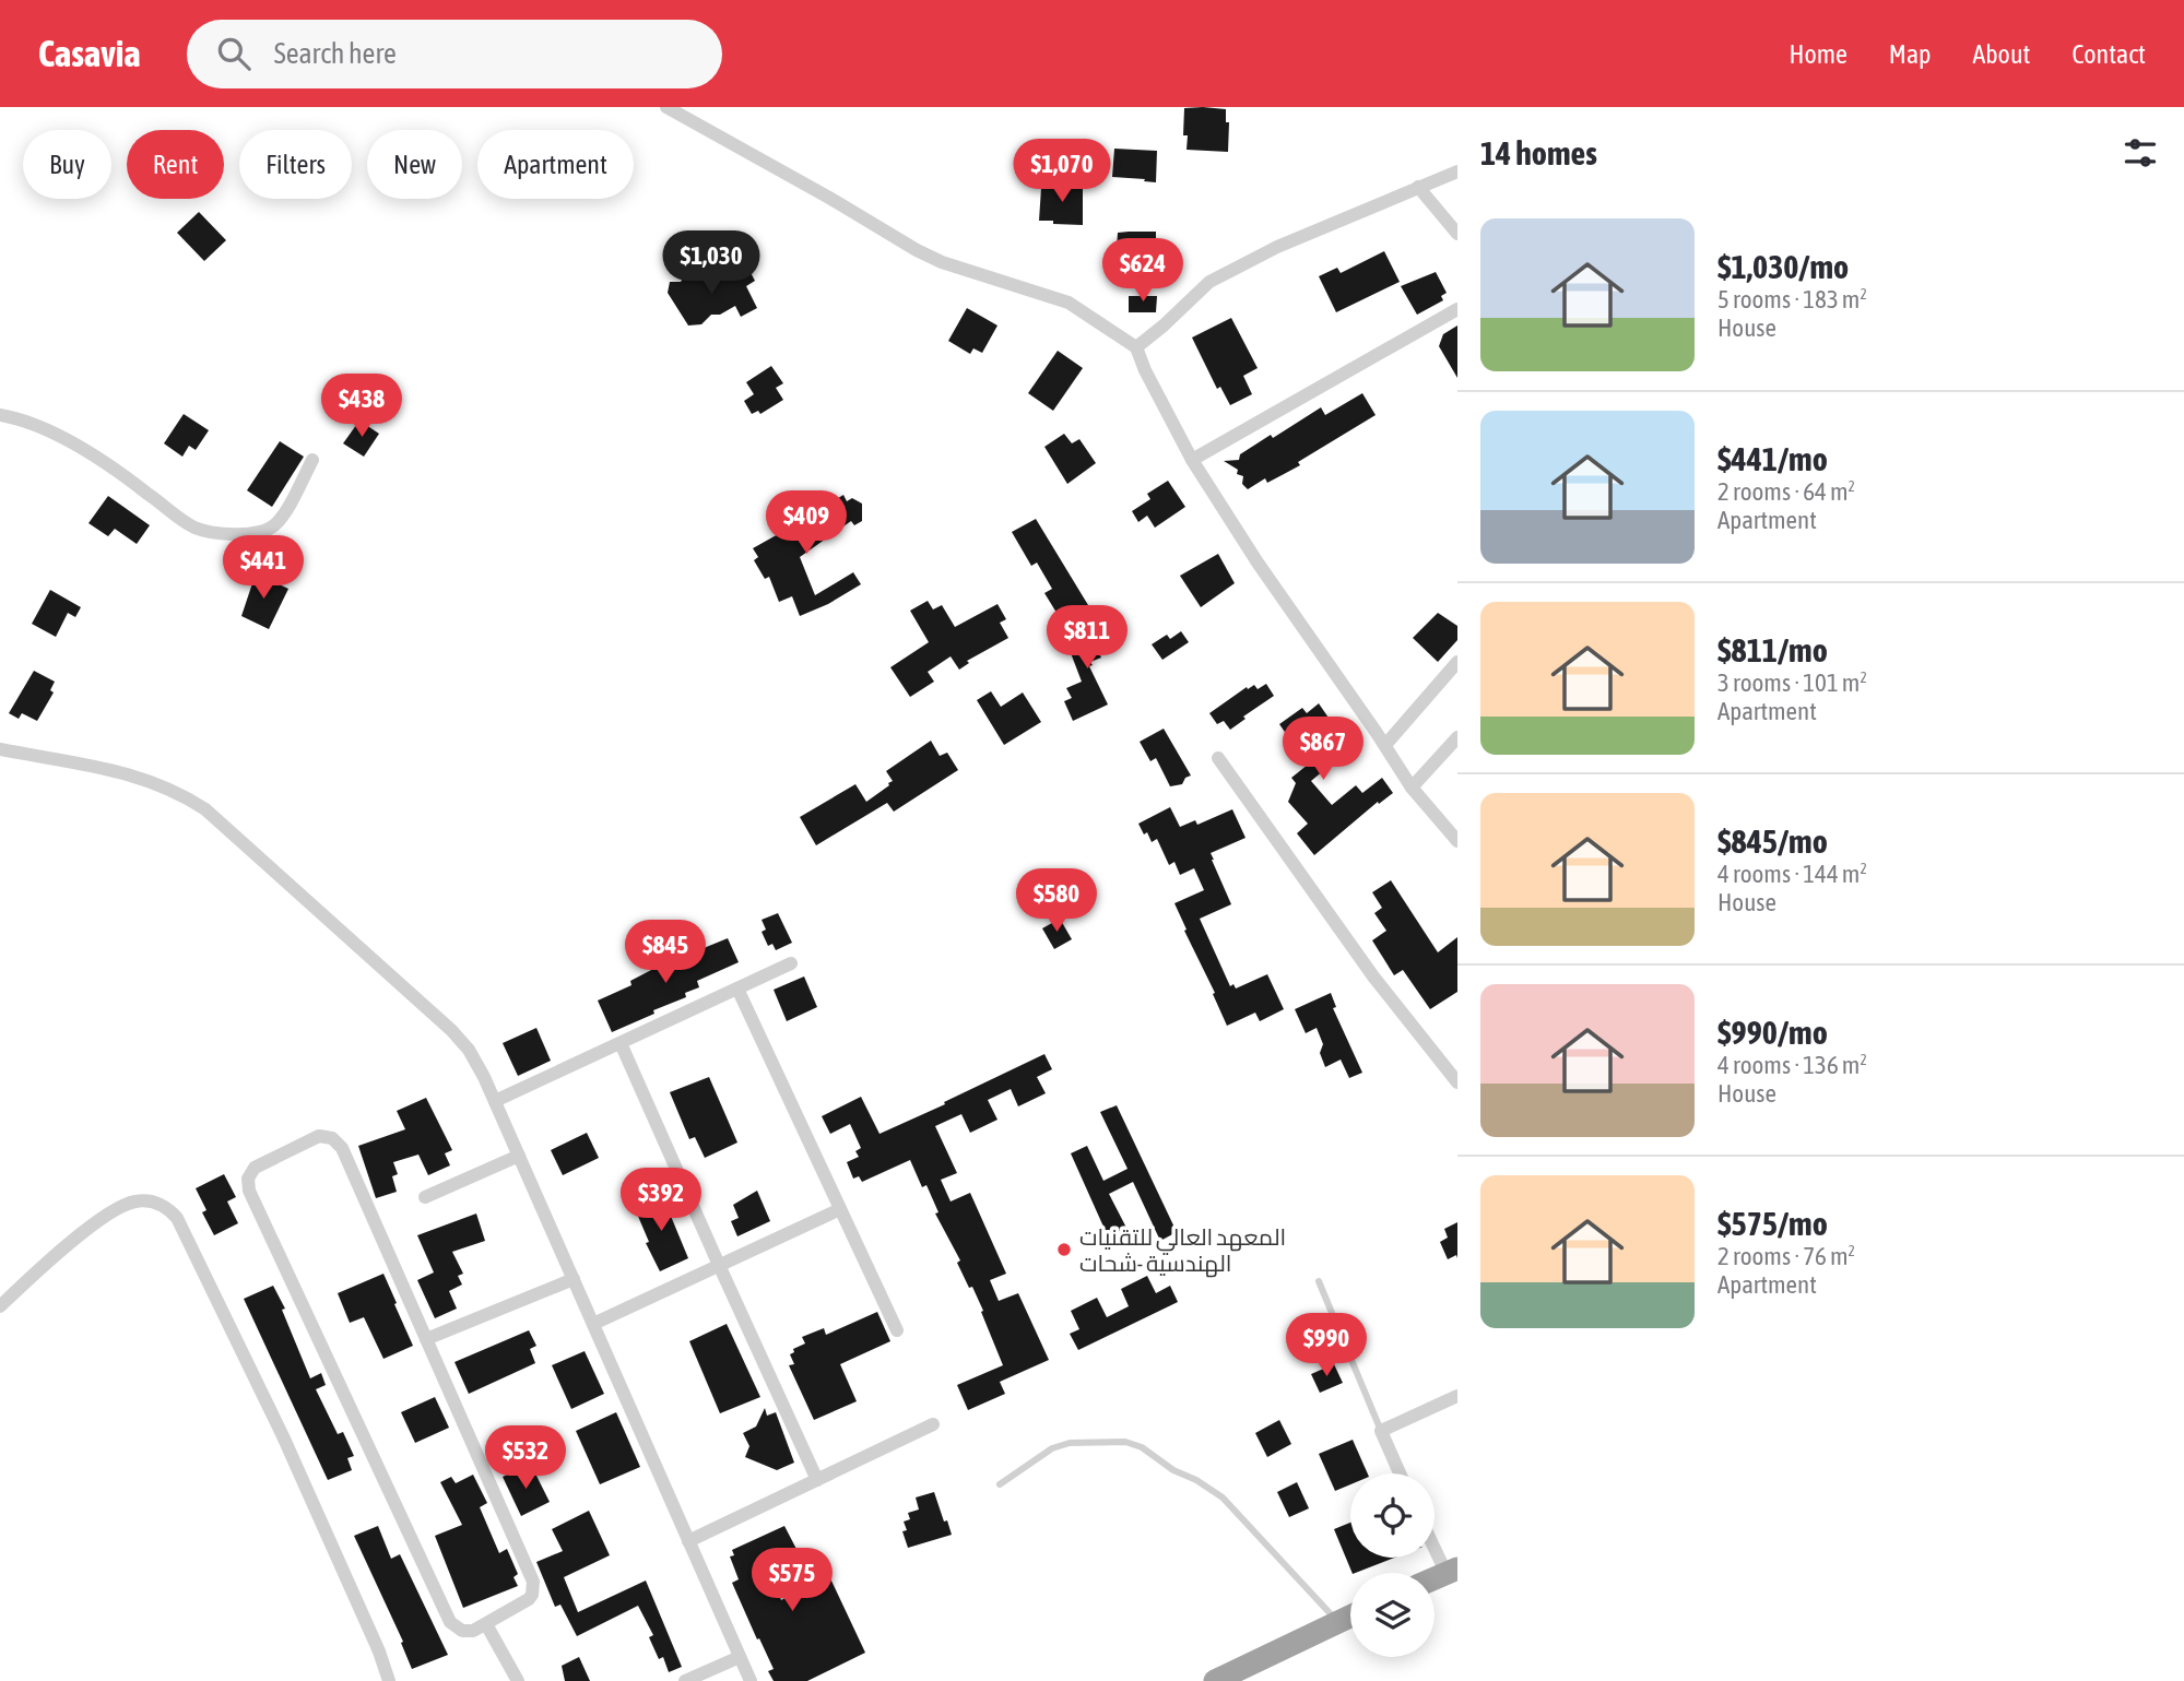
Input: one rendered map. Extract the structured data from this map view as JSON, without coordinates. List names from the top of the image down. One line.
{"places":["المعهد العالي للتقنيات الهندسية -شحات"],"page":{"header":"Casavia","search":"Search here","nav":["Home","Map","About","Contact"],"heading":"14 homes","chip":["Buy","Rent","Filters","New","Apartment"],"price":["$1,070","$1,030","$624","$438","$409","$441","$811","$867","$580","$845","$392","$990","$532","$575"],"list":[{"name":"$1,030/mo","note":"5 rooms · 183 m² · House"},{"name":"$441/mo","note":"2 rooms · 64 m² · Apartment"},{"name":"$811/mo","note":"3 rooms · 101 m² · Apartment"},{"name":"$845/mo","note":"4 rooms · 144 m² · House"},{"name":"$990/mo","note":"4 rooms · 136 m² · House"},{"name":"$575/mo","note":"2 rooms · 76 m² · Apartment"}]}}
